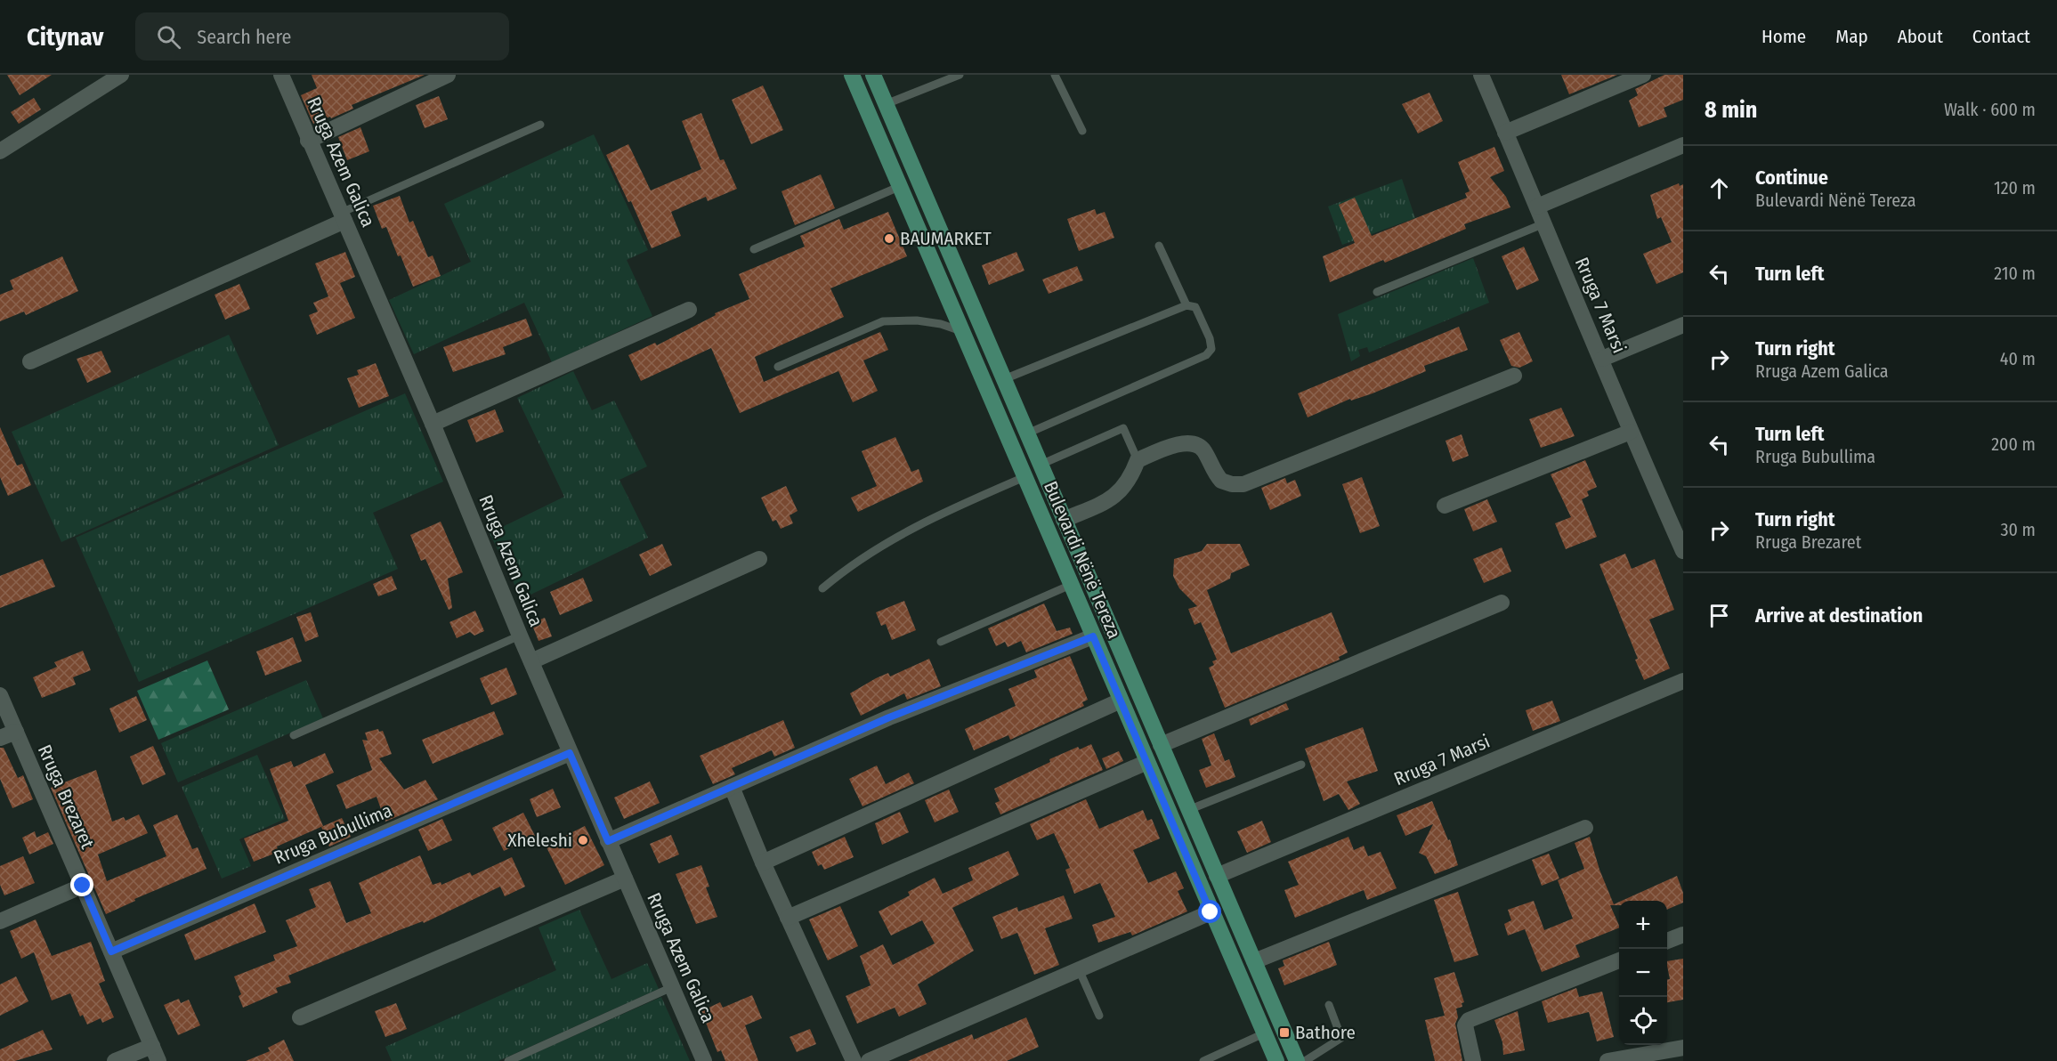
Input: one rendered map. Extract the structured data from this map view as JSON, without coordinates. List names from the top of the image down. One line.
{"streets":{"main road":["Bulevardi Nënë Tereza"],"street":["Rruga Azem Galica","Rruga 7 Marsi","Rruga Brezaret","Rruga Bubullima"]},"crossings":[["Rruga Azem Galica","Rruga Bubullima"],["Rruga 7 Marsi","Bulevardi Nënë Tereza"],["Rruga Brezaret","Rruga Bubullima"]],"places":{"other":["BAUMARKET","Xheleshi"],"transit":["Bathore"]},"page":{"header":"Citynav","search":"Search here","nav":["Home","Map","About","Contact"],"heading":["8 min","Walk · 600 m"],"list":[["Continue","Bulevardi Nënë Tereza","120 m"],["Turn left","210 m"],["Turn right","Rruga Azem Galica","40 m"],["Turn left","Rruga Bubullima","200 m"],["Turn right","Rruga Brezaret","30 m"],"Arrive at destination"],"map_buttons":["+","−"]}}
